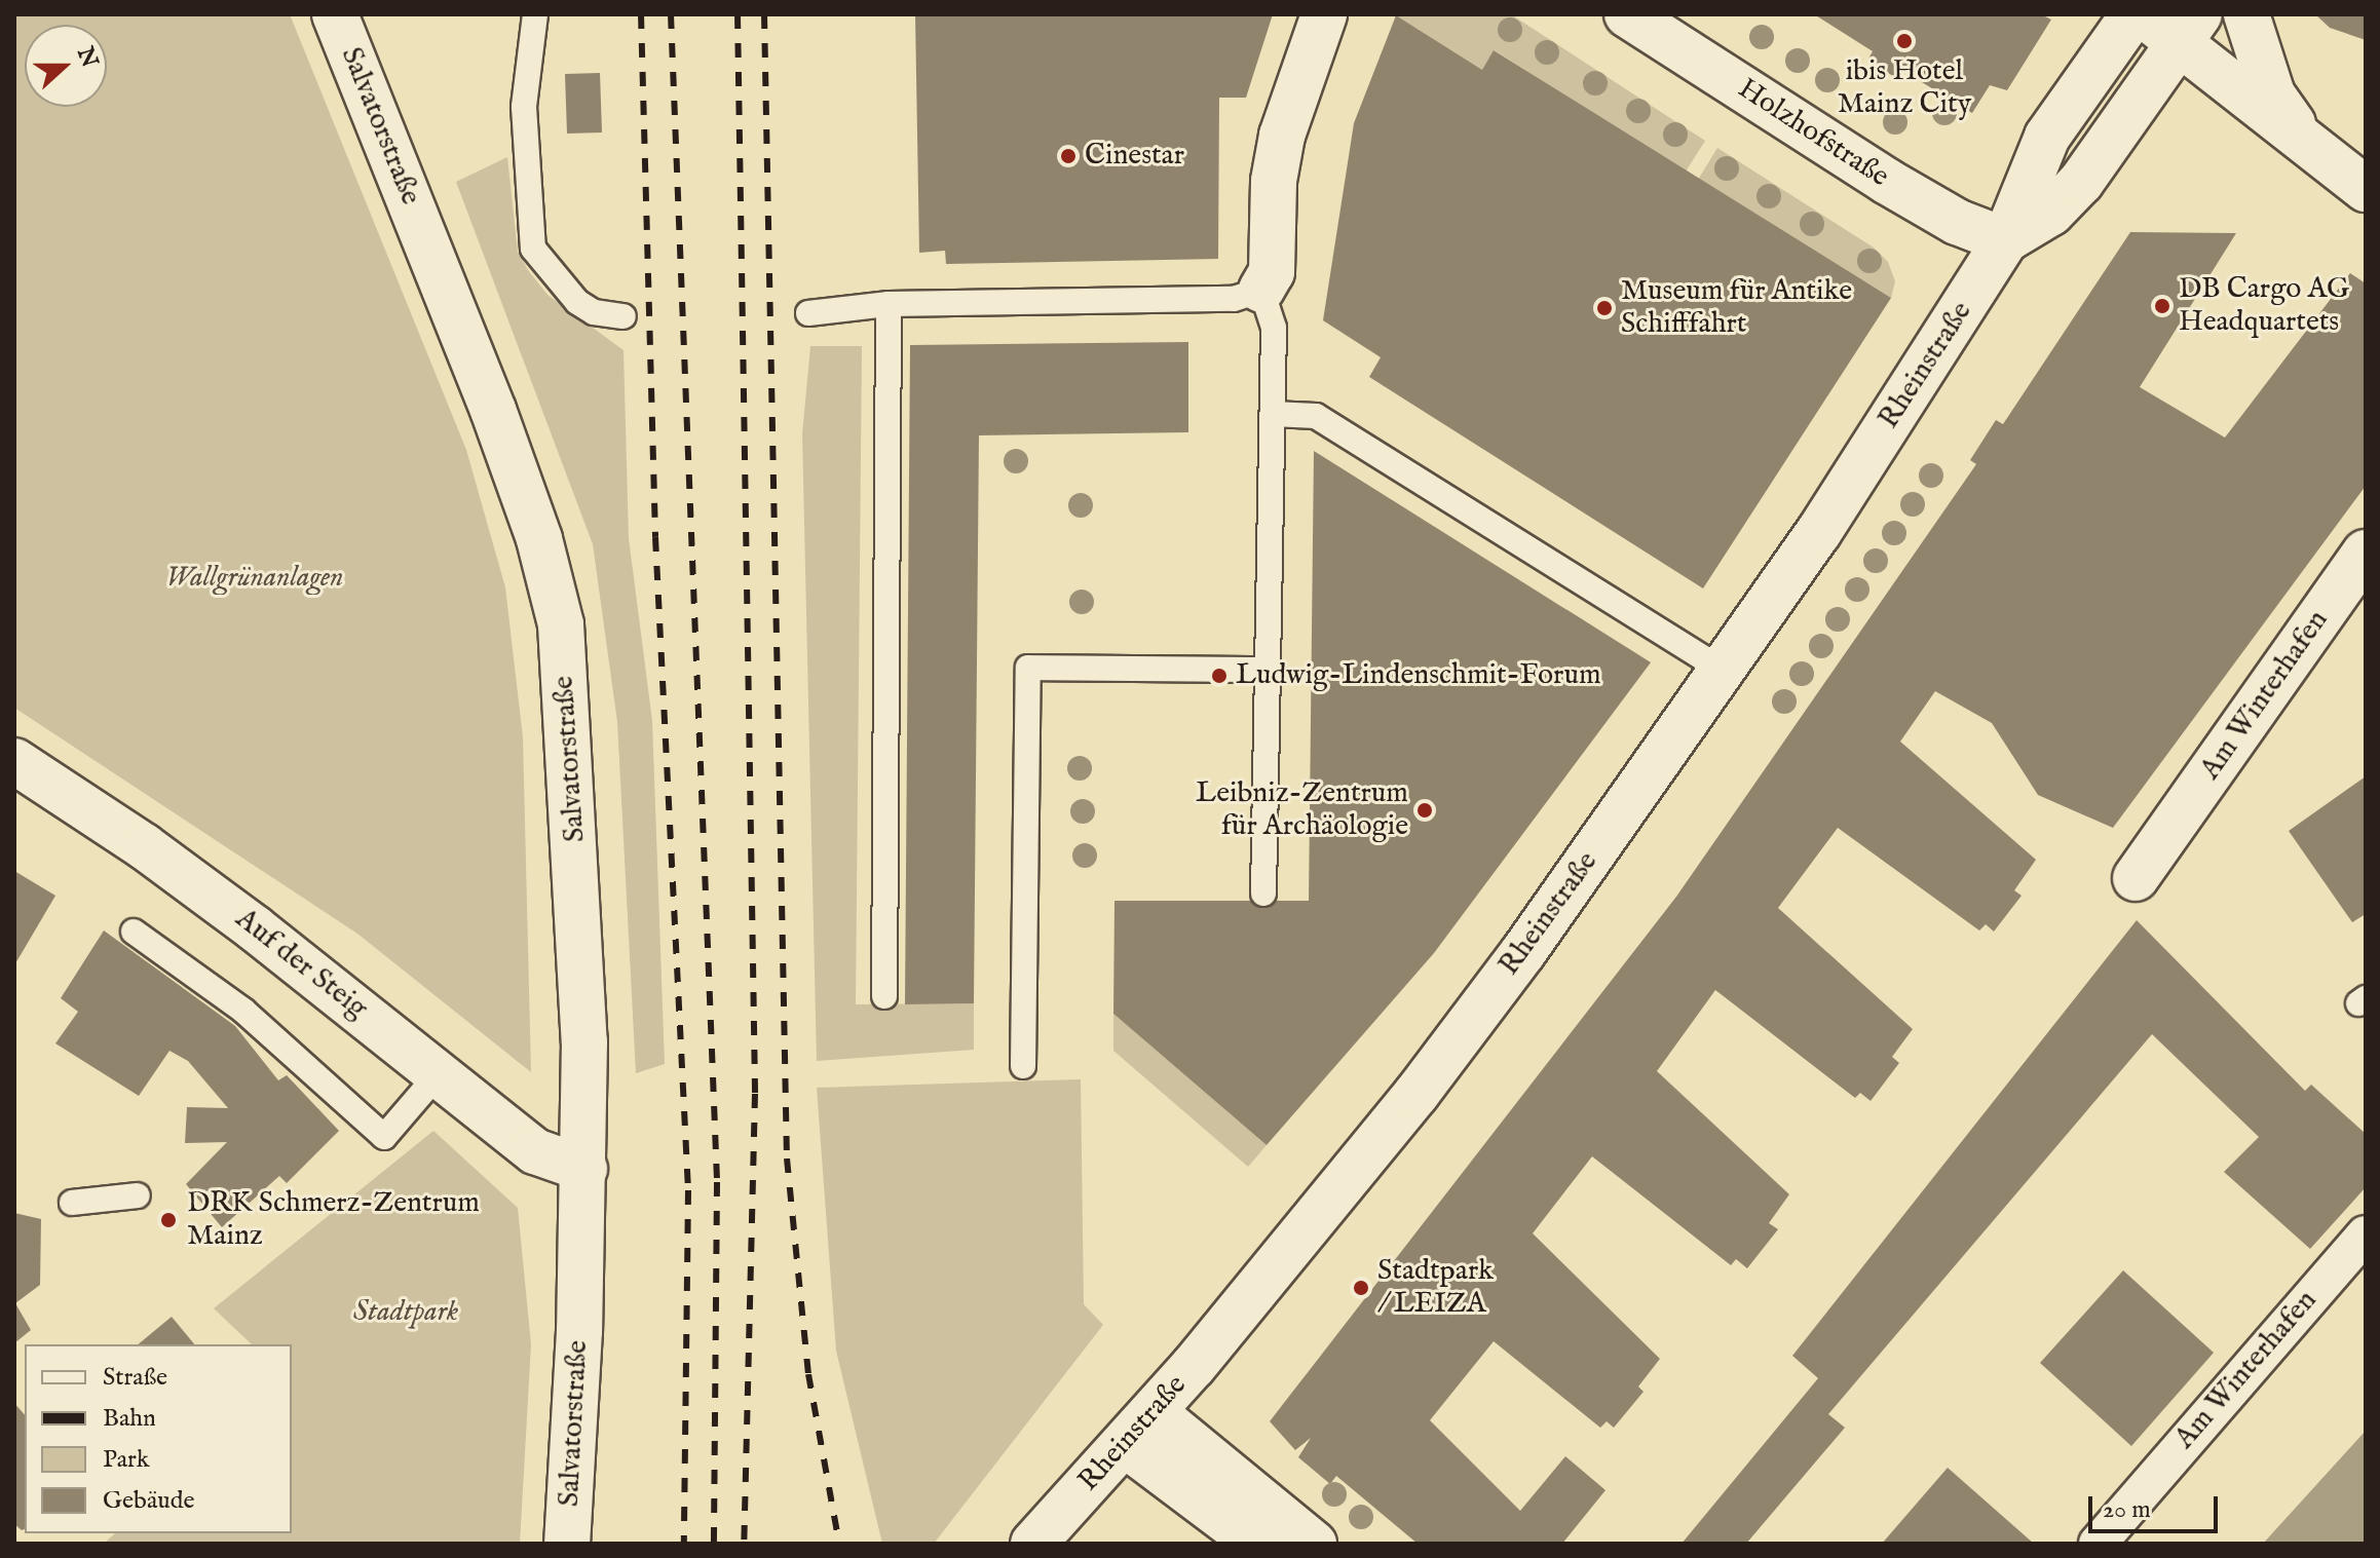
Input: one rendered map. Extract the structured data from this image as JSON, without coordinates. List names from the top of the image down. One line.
{"streets":{"street":["Salvatorstraße","Holzhofstraße","Rheinstraße","Am Winterhafen","Auf der Steig"]},"crossings":[["Salvatorstraße","Auf der Steig"],["Holzhofstraße","Rheinstraße"]],"parks":["Wallgrünanlagen","Stadtpark"],"places":["ibis Hotel Mainz City","Cinestar","DB Cargo AG Headquartets","Museum für Antike Schifffahrt","Ludwig-Lindenschmit-Forum","Leibniz-Zentrum für Archäologie","DRK Schmerz-Zentrum Mainz","Stadtpark / LEIZA"],"legend":["Straße","Bahn","Park","Gebäude"],"scale_bar":"20 m","north":"right"}
